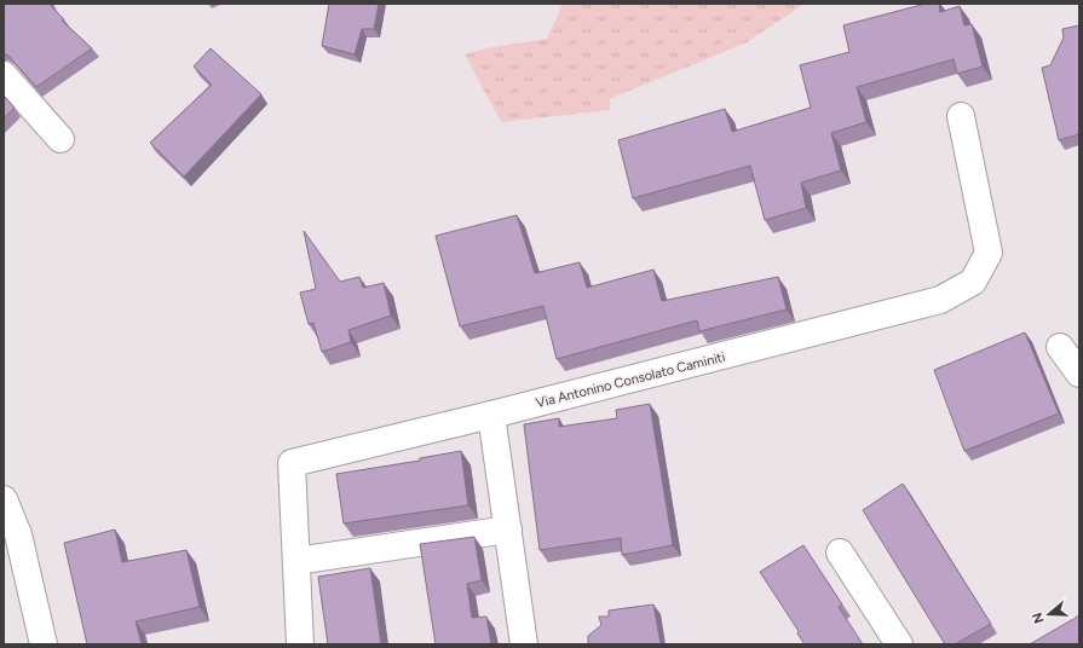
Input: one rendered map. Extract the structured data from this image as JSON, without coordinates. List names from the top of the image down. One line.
{"streets":{"street":["Via Antonino Consolato Caminiti"]},"north":"left"}
